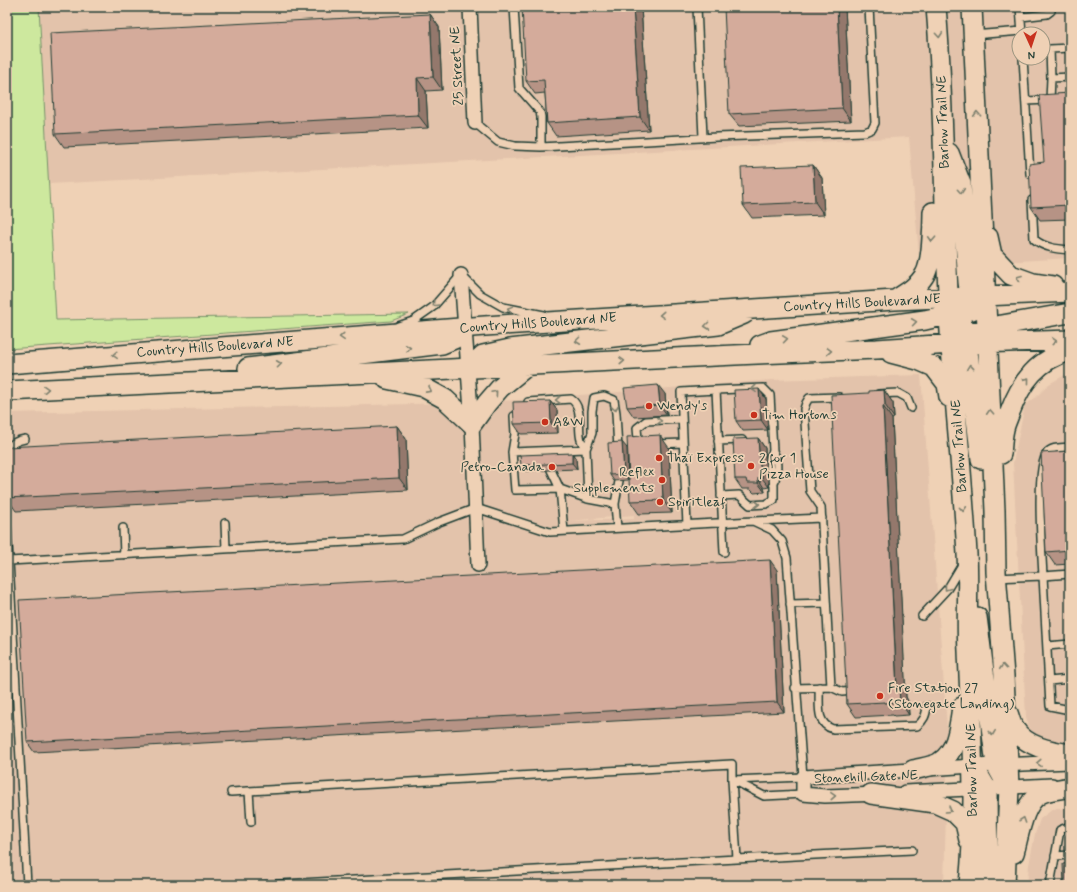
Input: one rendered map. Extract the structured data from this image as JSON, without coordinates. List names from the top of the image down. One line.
{"streets":{"main road":["Barlow Trail NE","Country Hills Boulevard NE"],"street":["25 Street NE","Stonehill Gate NE"]},"crossings":[["Barlow Trail NE","Country Hills Boulevard NE"],["Barlow Trail NE","Stonehill Gate NE"]],"places":["Wendy's","Tim Hortons","A&W","Thaï Express","2 for 1 Pizza House","Petro-Canada","Reflex Supplements","Spiritleaf","Fire Station 27 (Stonegate Landing)"],"north":"bottom"}
